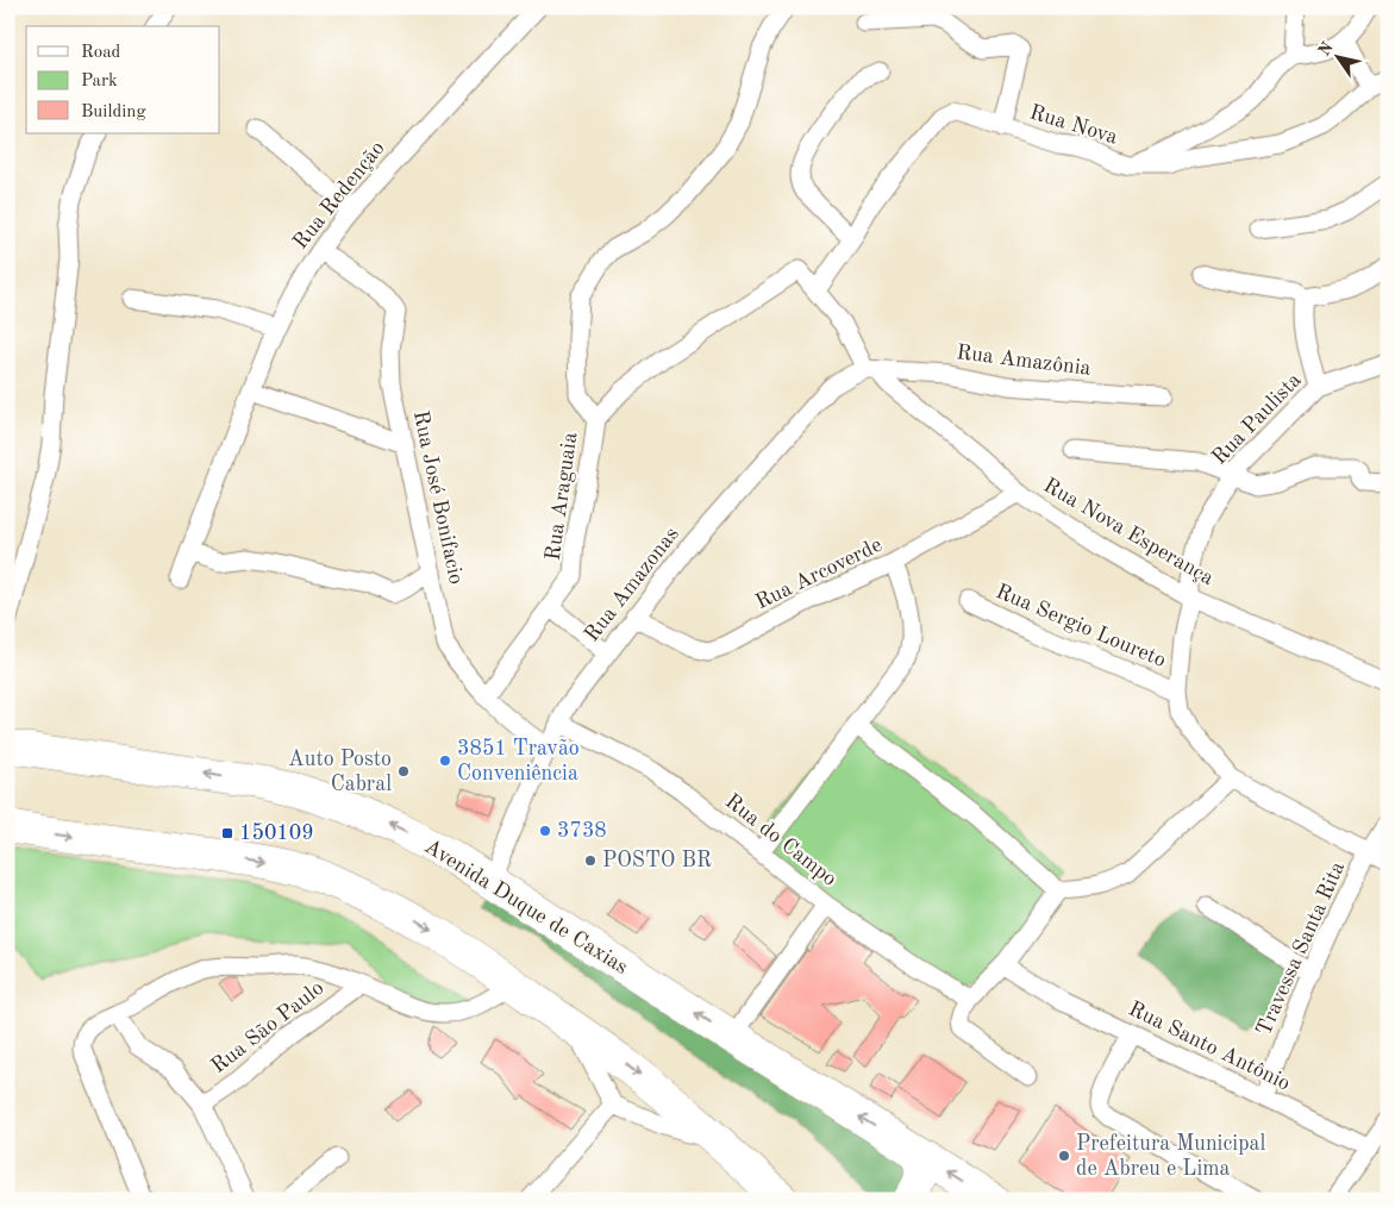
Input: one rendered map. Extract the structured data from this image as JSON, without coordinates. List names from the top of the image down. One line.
{"streets":{"highway":["Avenida Duque de Caxias"],"street":["Rua Nova","Rua Redenção","Rua Amazônia","Rua Paulista","Rua Araguaia","Rua José Bonifacio","Rua Nova Esperança","Rua Arcoverde","Rua Amazonas","Rua Sergio Loureto","Rua do Campo","Travessa Santa Rita","Rua São Paulo","Rua Santo Antônio"]},"crossings":[["Rua Nova","Rua Nova Esperança"],["Rua Redenção","Rua José Bonifacio"],["Rua Amazônia","Rua Nova Esperança"],["Rua Amazônia","Rua Amazonas"],["Rua Paulista","Rua Nova Esperança"],["Rua Paulista","Rua Sergio Loureto"],["Rua Araguaia","Rua José Bonifacio"],["Rua Araguaia","Rua Nova Esperança"],["Rua José Bonifacio","Rua Amazonas"],["Rua Nova Esperança","Rua Arcoverde"],["Rua Nova Esperança","Rua Amazonas"],["Rua Arcoverde","Rua Amazonas"],["Rua Amazonas","Rua do Campo"],["Rua Amazonas","Avenida Duque de Caxias"],["Travessa Santa Rita","Rua Santo Antônio"]],"places":{"other":["3851 Travão Conveniência","Auto Posto Cabral","3738","POSTO BR","Prefeitura Municipal de Abreu e Lima"],"transit":["150109"]},"legend":["Road","Park","Building"],"north":"top left"}
